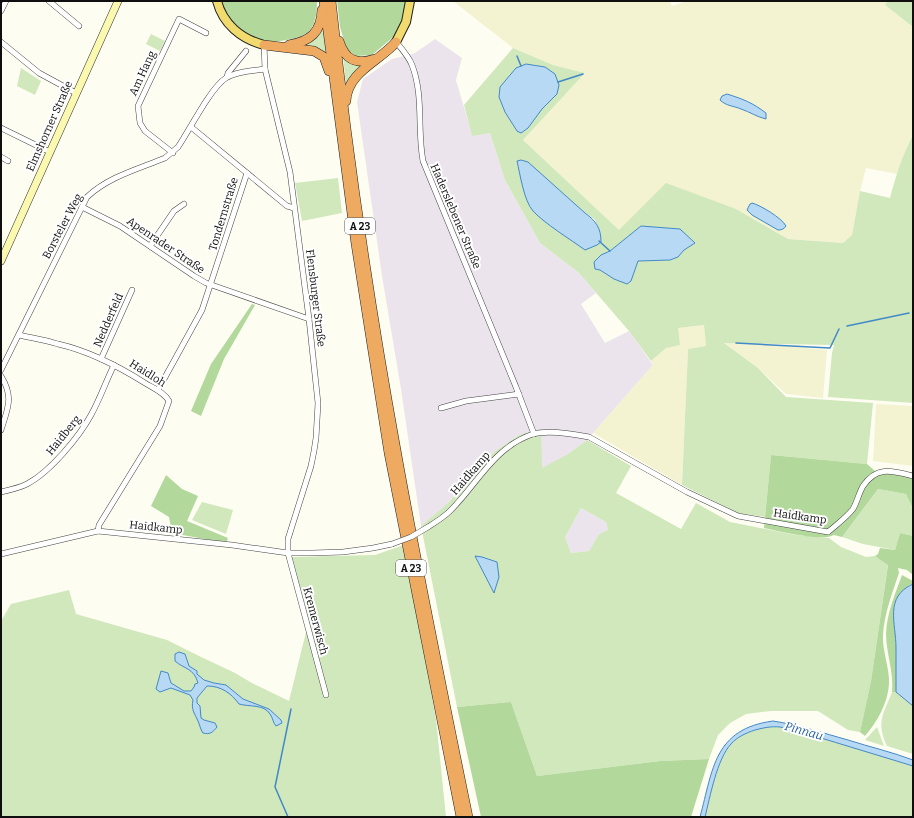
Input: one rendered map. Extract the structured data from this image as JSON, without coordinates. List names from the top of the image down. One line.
{"streets":{"highway":["A 23"],"main road":["Elmshorner Straße"],"street":["Am Hang","Tondernstraße","Haderslebener Straße","Borsteler Weg","Apenrader Straße","Flensburger Straße","Nedderfeld","Haidloh","Haidberg","Haidkamp","Kremerwisch"]},"crossings":[["Am Hang","Borsteler Weg"],["Tondernstraße","Borsteler Weg"],["Tondernstraße","Apenrader Straße"],["Tondernstraße","Flensburger Straße"],["Tondernstraße","Haidloh"],["Haderslebener Straße","Haidkamp"],["Borsteler Weg","Apenrader Straße"],["Borsteler Weg","Haidloh"],["Apenrader Straße","Flensburger Straße"],["Flensburger Straße","Haidkamp"],["Flensburger Straße","Kremerwisch"],["Nedderfeld","Haidloh"],["Haidloh","Haidberg"],["Haidloh","Haidkamp"],["Haidkamp","Kremerwisch"]],"water":["Pinnau"]}
